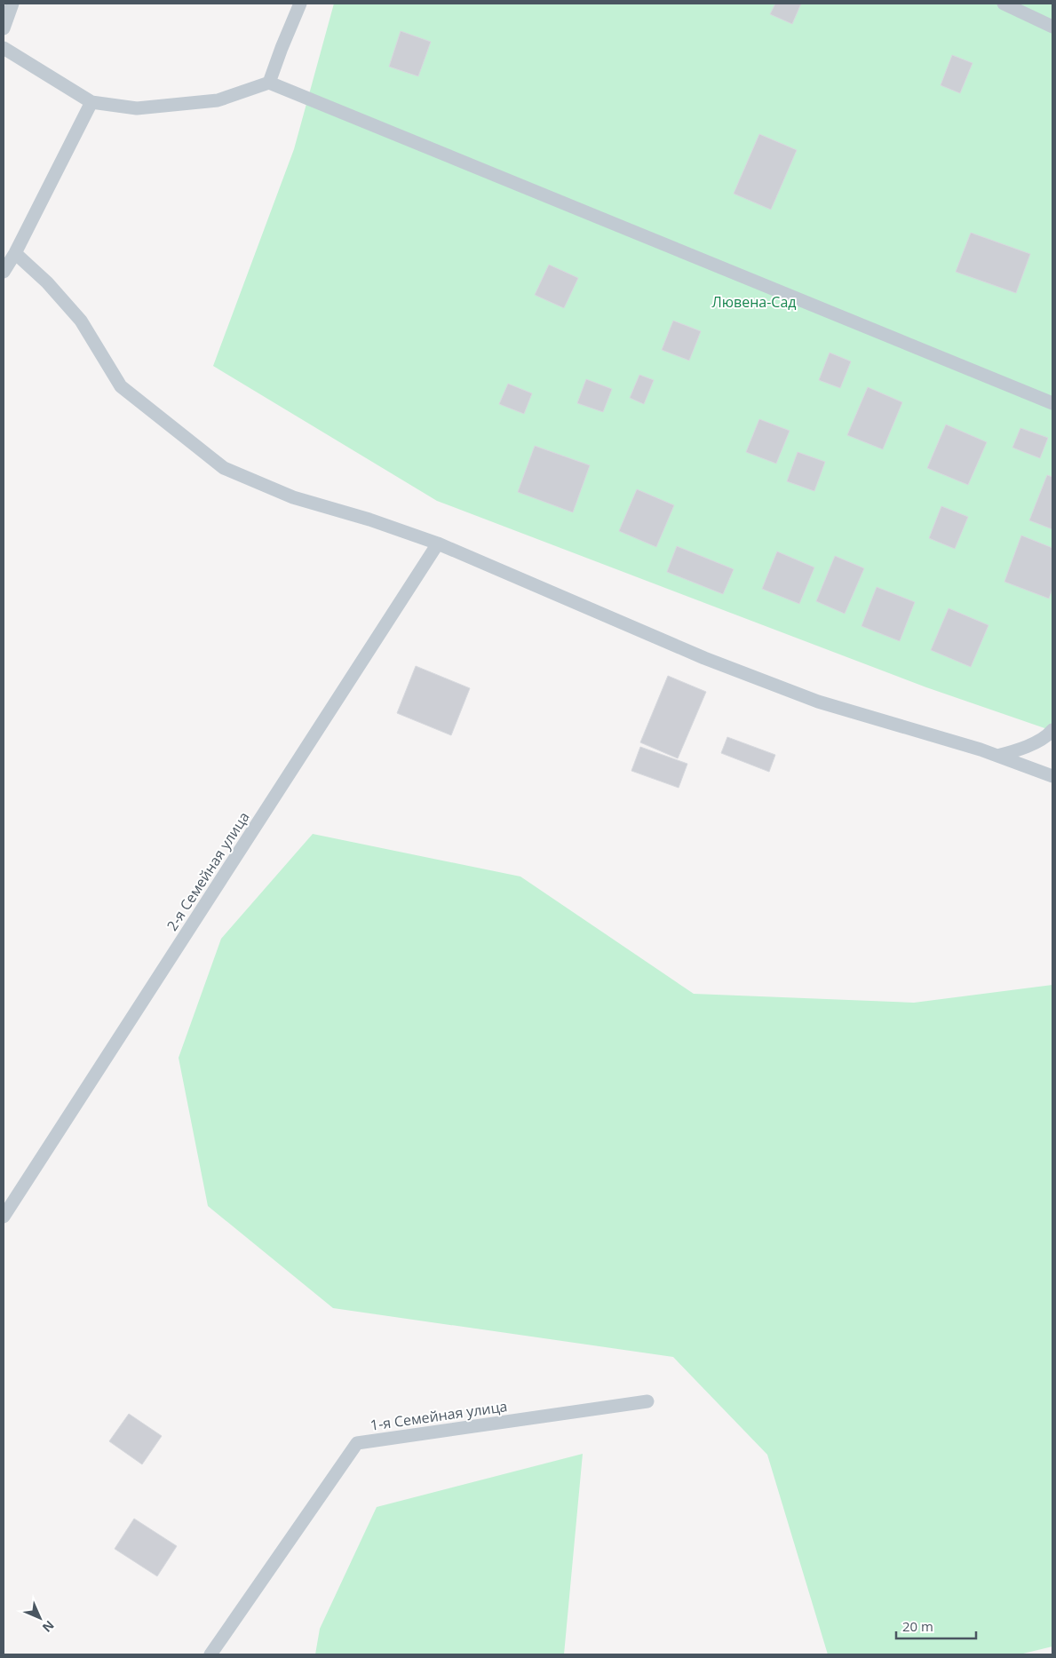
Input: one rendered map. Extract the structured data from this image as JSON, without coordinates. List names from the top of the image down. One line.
{"streets":{"lane":["2-я Семейная улица","1-я Семейная улица"]},"parks":["Лювена-Сад"],"scale_bar":"20 m","north":"bottom right"}
